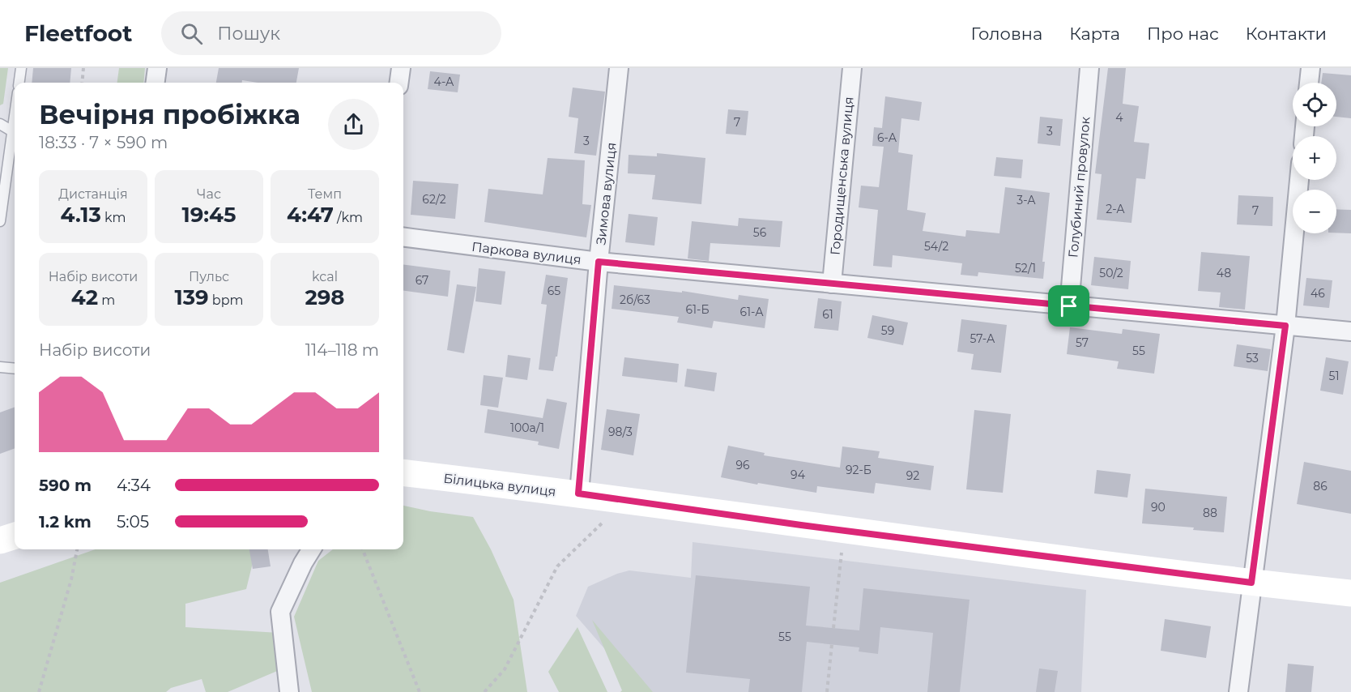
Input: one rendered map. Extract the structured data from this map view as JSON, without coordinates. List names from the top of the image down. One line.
{"streets":{"main road":["Білицька вулиця"],"street":["Городищенська вулиця","Голубиний провулок","Зимова вулиця","Паркова вулиця"]},"crossings":[["Городищенська вулиця","Паркова вулиця"],["Голубиний провулок","Паркова вулиця"],["Зимова вулиця","Паркова вулиця"],["Зимова вулиця","Білицька вулиця"]],"house_numbers":["4-А","4","7","3","6-А","3","62/2","3-А","2-А","7","56","54/2","52/1","50/2","48","67","65","46","2б/63","61-Б","61-А","61","59","57-А","57","55","53","51","100а/1","98/3","96","92-Б","94","92","86","90","88","55"],"page":{"header":"Fleetfoot","search":"Пошук","nav":["Головна","Карта","Про нас","Контакти"],"map_buttons":["+","−"],"heading":["Вечірня пробіжка","18:33 · 7 × 590 m"],"stats":[["Дистанція","4.13 km"],["Час","19:45"],["Темп","4:47 /km"],["Набір висоти","42 m"],["Пульс","139 bpm"],["kcal","298"]],"chart":["Набір висоти","114–118 m"],"list":[{"name":"590 m","note":"4:34"},{"name":"1.2 km","note":"5:05"}]}}
